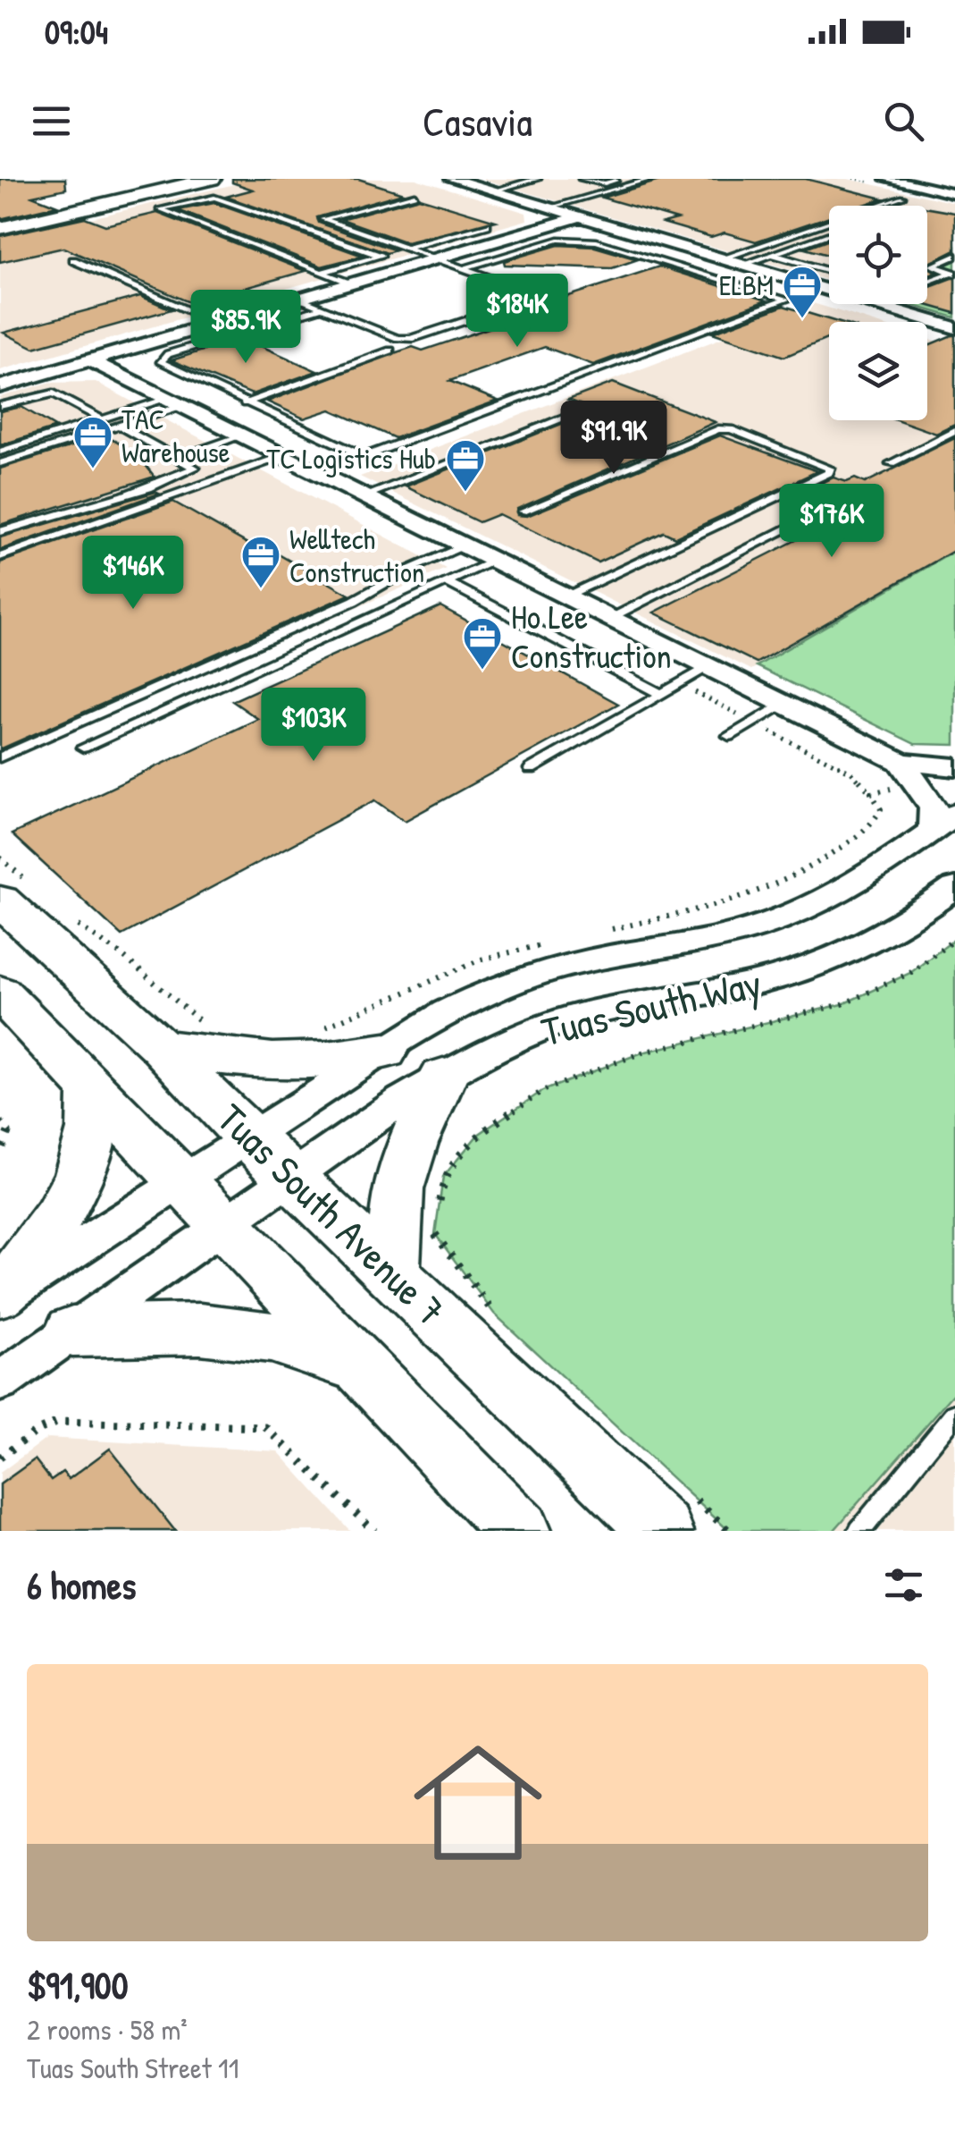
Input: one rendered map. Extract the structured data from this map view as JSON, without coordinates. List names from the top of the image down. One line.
{"streets":{"street":["Tuas South Way","Tuas South Avenue 7"]},"crossings":[["Tuas South Way","Tuas South Avenue 7"]],"places":{"office":["ELBM","TAC Warehouse","TC Logistics Hub","Welltech Construction","Ho Lee Construction"]},"page":{"status":"09:04","header":"Casavia","price":["$184K","$85.9K","$91.9K","$176K","$146K","$103K"],"heading":"6 homes","list":[{"name":"$91,900","note":"2 rooms · 58 m² · Tuas South Street 11"}]}}
